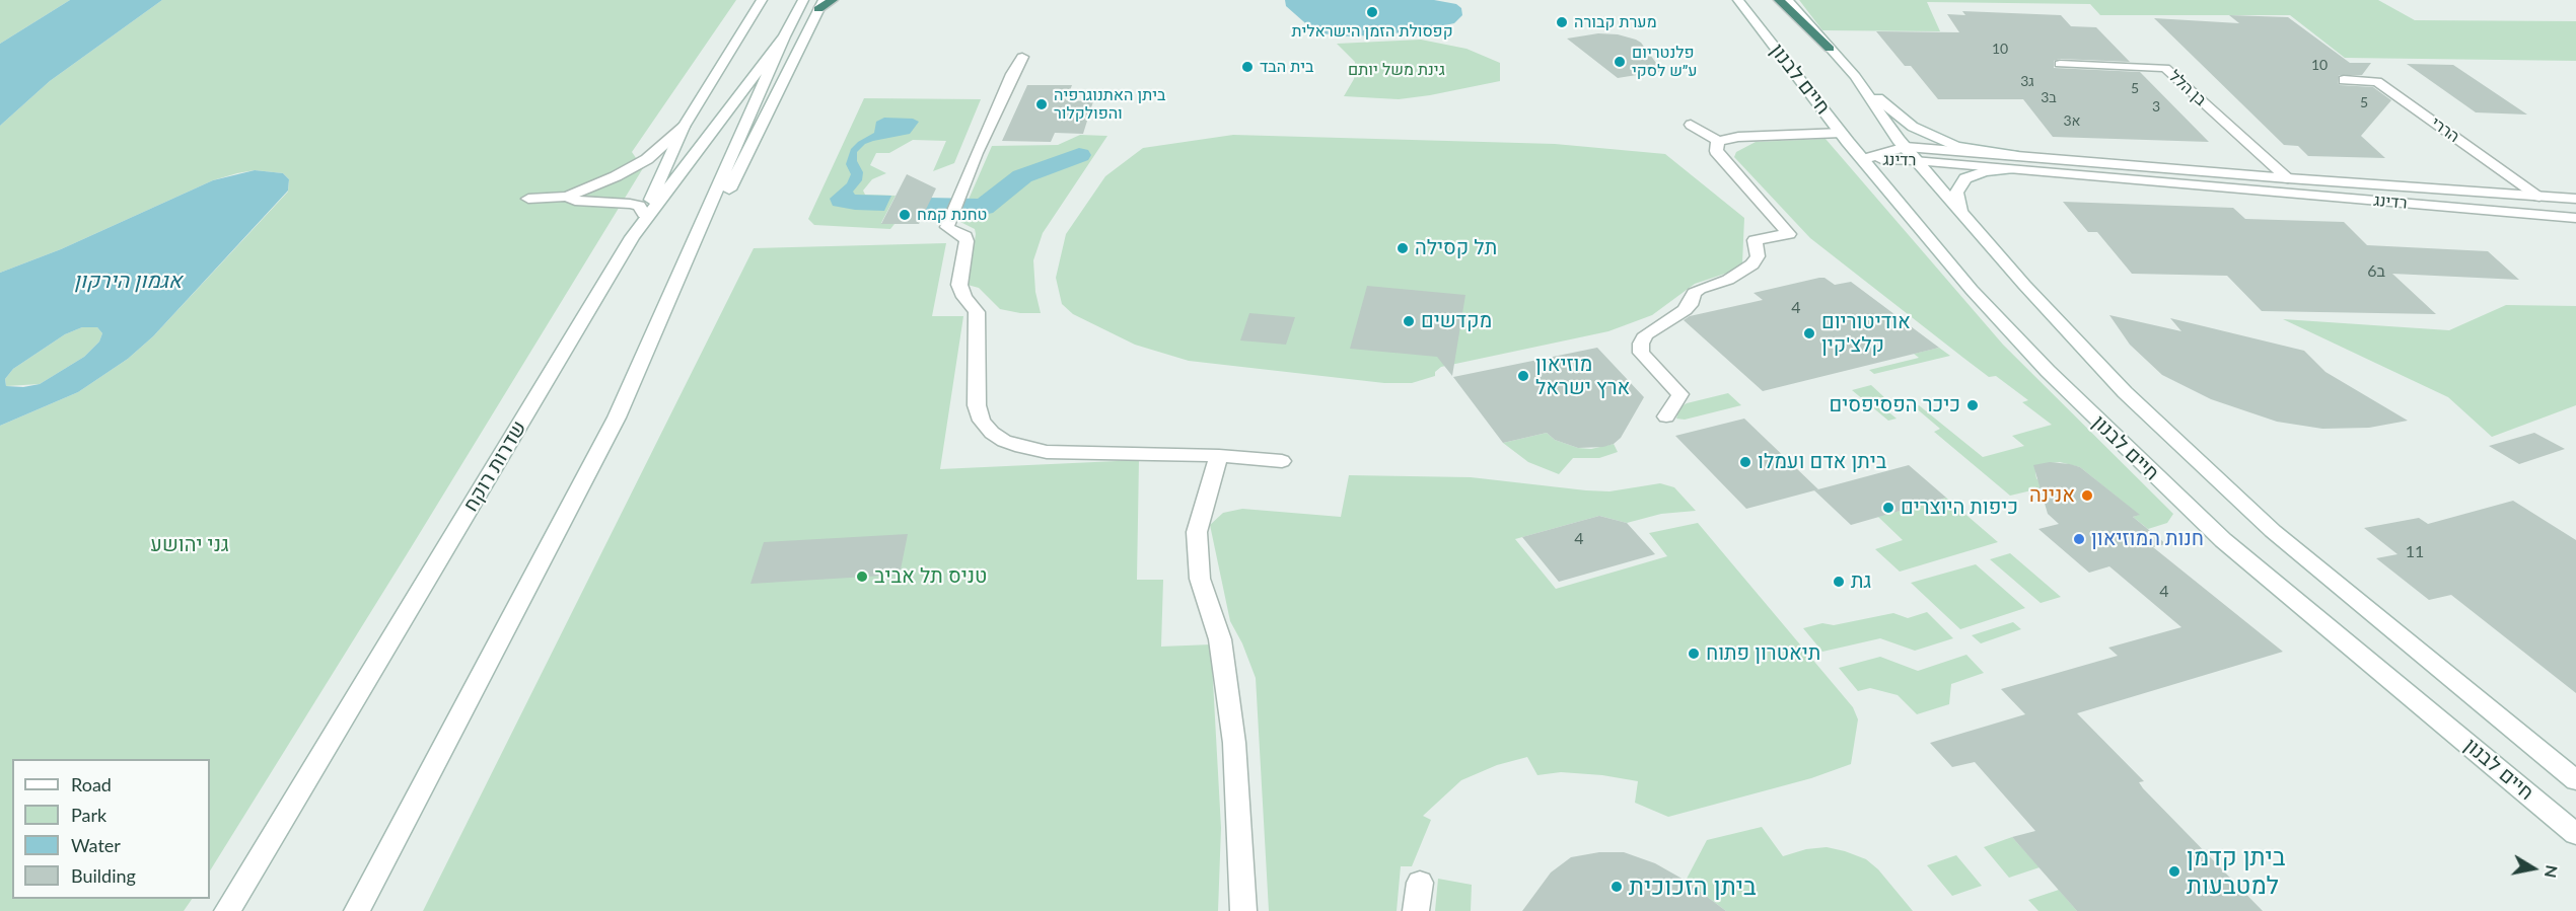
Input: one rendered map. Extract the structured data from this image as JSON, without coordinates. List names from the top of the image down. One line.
{"streets":{"main road":["חיים לבנון","בן הלל","הררי","רדינג","שדרות רוקח"]},"crossings":[["חיים לבנון","רדינג"],["בן הלל","רדינג"],["הררי","רדינג"]],"water":["אגמון הירקון"],"parks":["גינת משל יותם","גני יהושע"],"places":["קפסולת הזמן הישראלית","מערת קבורה","פלנטריום ע״ש לסקי","בית הבד","ביתן האתנוגרפיה והפולקלור","טחנת קמח","תל קסילה","מקדשים","אודיטוריום קלצ'קין","מוזיאון ארץ ישראל","כיכר הפסיפסים","ביתן אדם ועמלו","אנינה","כיפות היוצרים","חנות המוזיאון","טניס תל אביב","גת","תיאטרון פתוח","ביתן קדמן למטבעות","ביתן הזכוכית"],"house_numbers":["10","10","3ג","5","3ב","5","3","3א","6ב","4","4","11","4"],"legend":["Road","Park","Water","Building"],"north":"right"}
